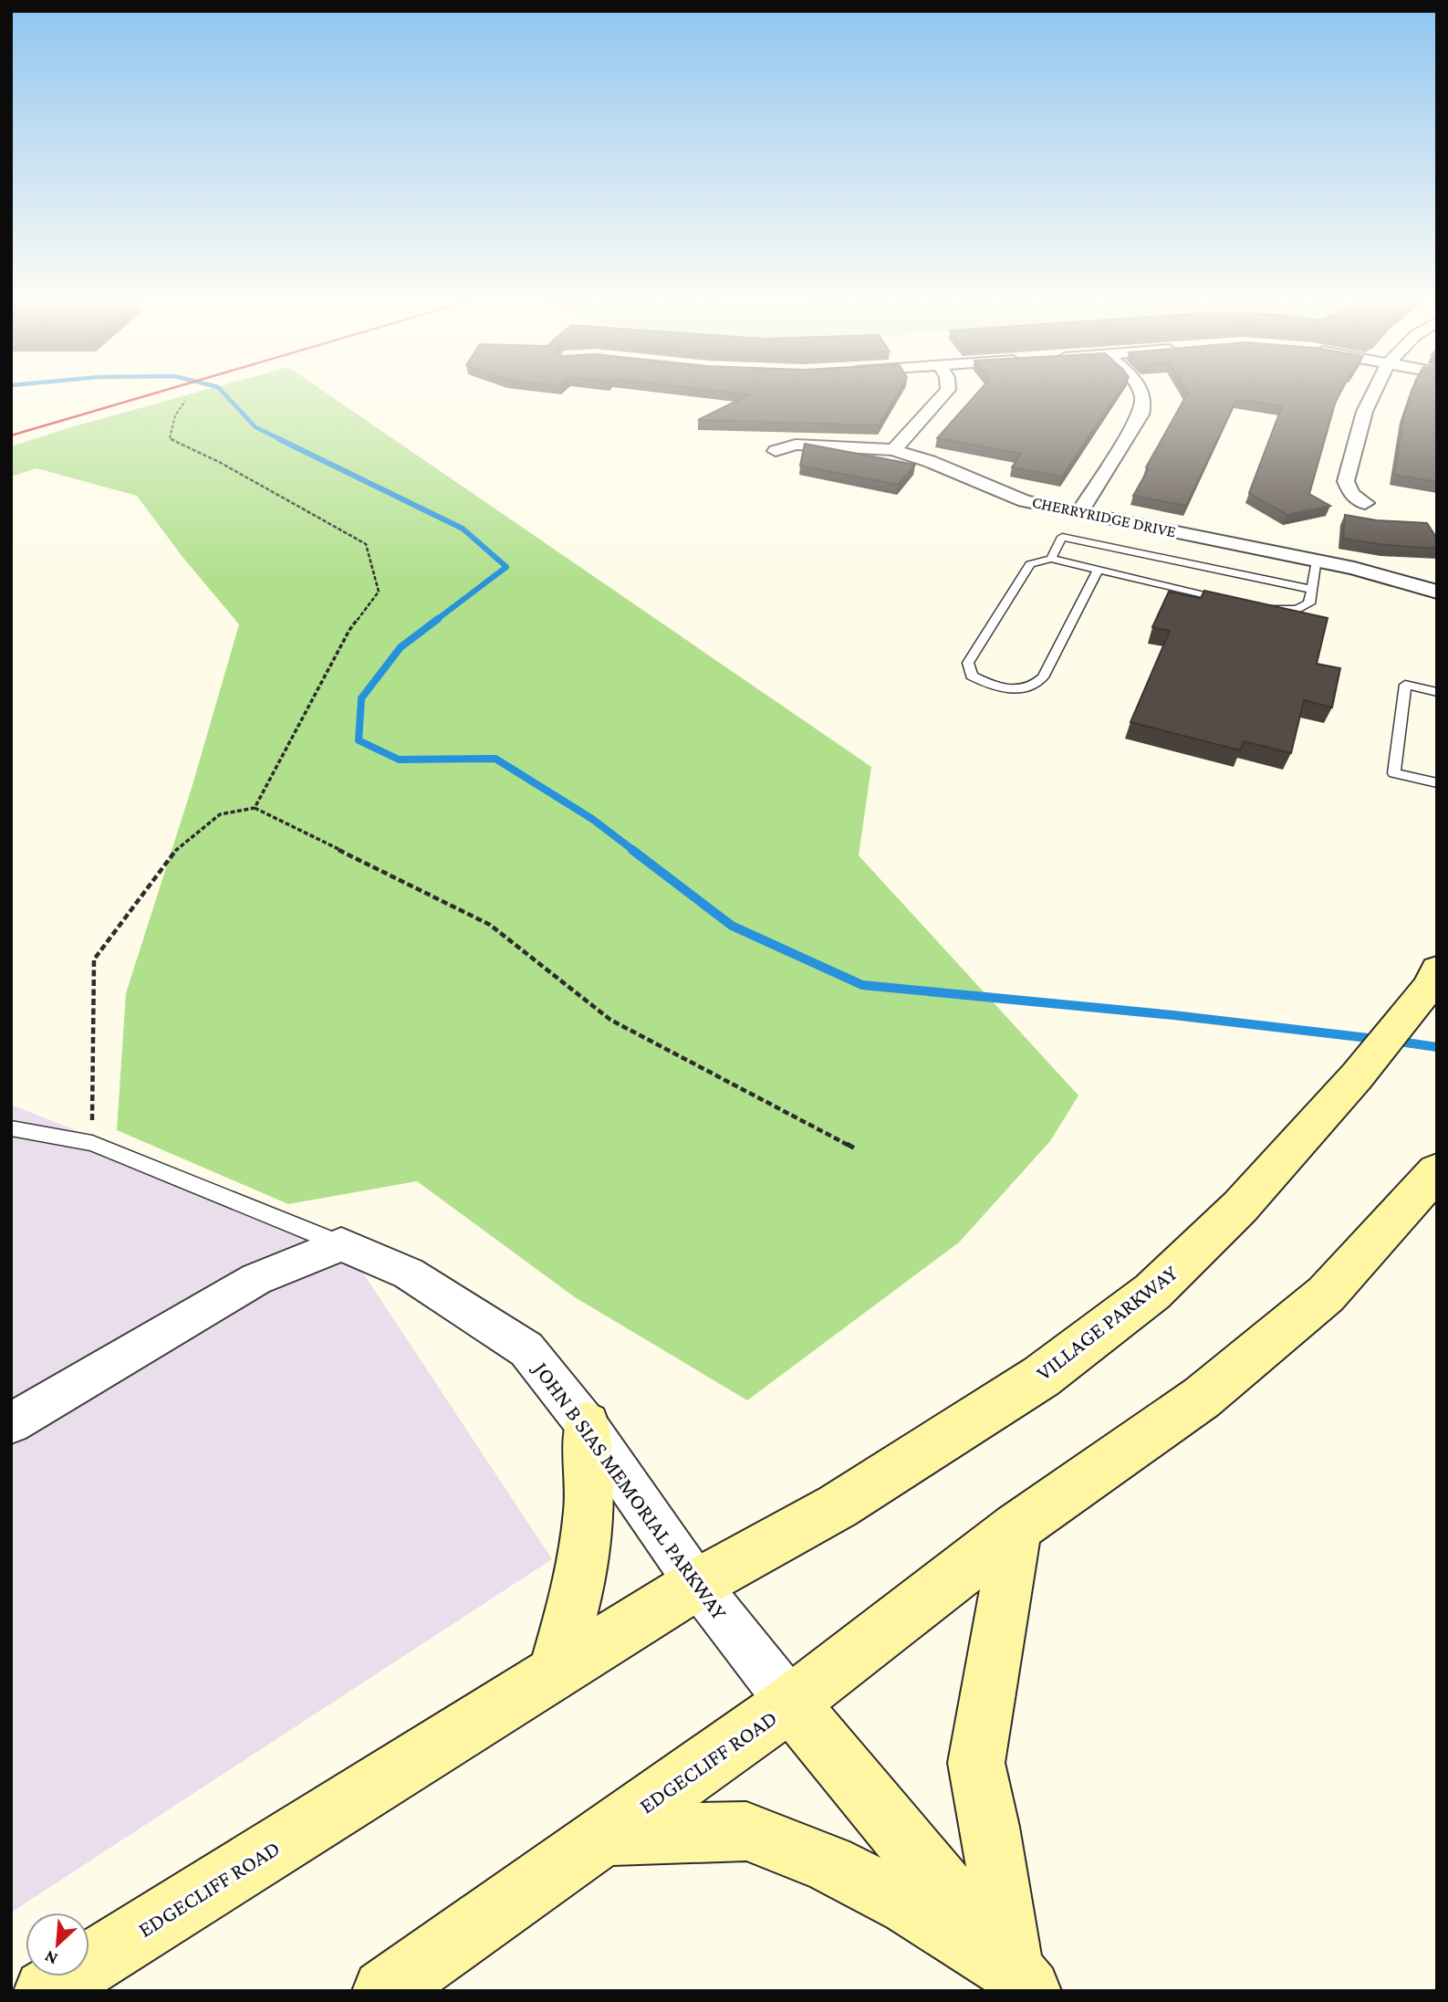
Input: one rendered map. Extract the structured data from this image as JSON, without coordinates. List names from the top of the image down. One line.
{"streets":{"main road":["VILLAGE PARKWAY","EDGECLIFF ROAD"],"street":["CHERRYRIDGE DRIVE","JOHN B SIAS MEMORIAL PARKWAY"]},"crossings":[["VILLAGE PARKWAY","JOHN B SIAS MEMORIAL PARKWAY"],["VILLAGE PARKWAY","EDGECLIFF ROAD"],["JOHN B SIAS MEMORIAL PARKWAY","EDGECLIFF ROAD"]],"north":"bottom left"}
